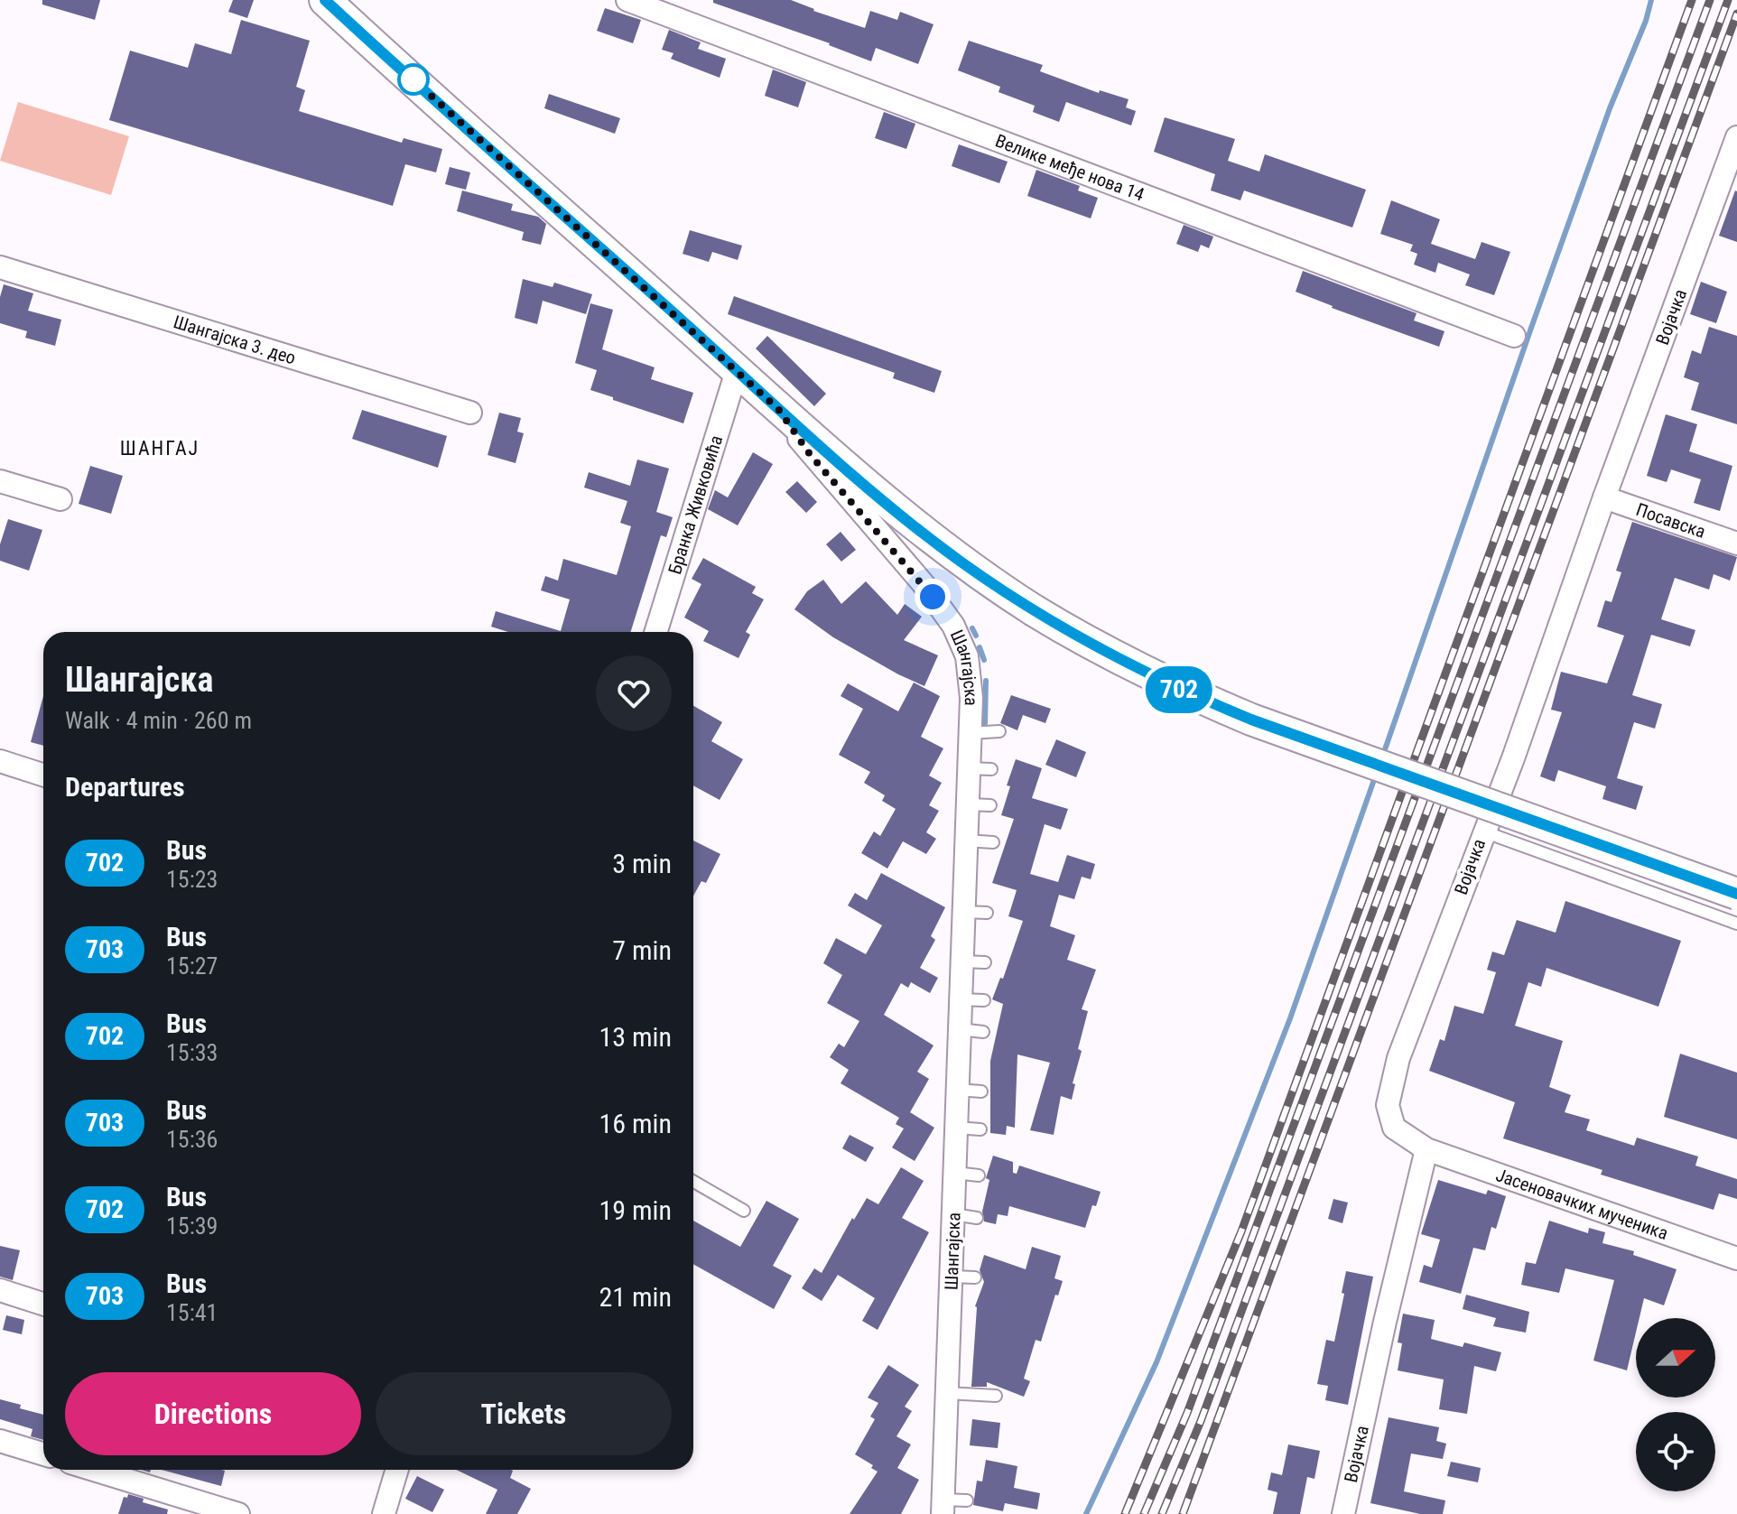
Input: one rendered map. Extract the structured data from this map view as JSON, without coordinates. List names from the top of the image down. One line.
{"streets":{"main road":["Шангајска"],"street":["Велике међе нова 14","Војачка","Шангајска 3. део","Бранка Живковића","Посавска","Јасеновачких мученика"]},"crossings":[["Војачка","Посавска"],["Војачка","Јасеновачких мученика"],["Бранка Живковића","Шангајска"]],"districts":["ШАНГАЈ"],"lines":["bus line 702"],"north":"right","page":{"on_map":"702","heading":[["Шангајска","Walk · 4 min · 260 m"],"Departures"],"list":[{"mark":"702","name":"Bus","note":"15:23","value":"3 min"},{"mark":"703","name":"Bus","note":"15:27","value":"7 min"},{"mark":"702","name":"Bus","note":"15:33","value":"13 min"},{"mark":"703","name":"Bus","note":"15:36","value":"16 min"},{"mark":"702","name":"Bus","note":"15:39","value":"19 min"},{"mark":"703","name":"Bus","note":"15:41","value":"21 min"}],"buttons":["Directions","Tickets"]}}
